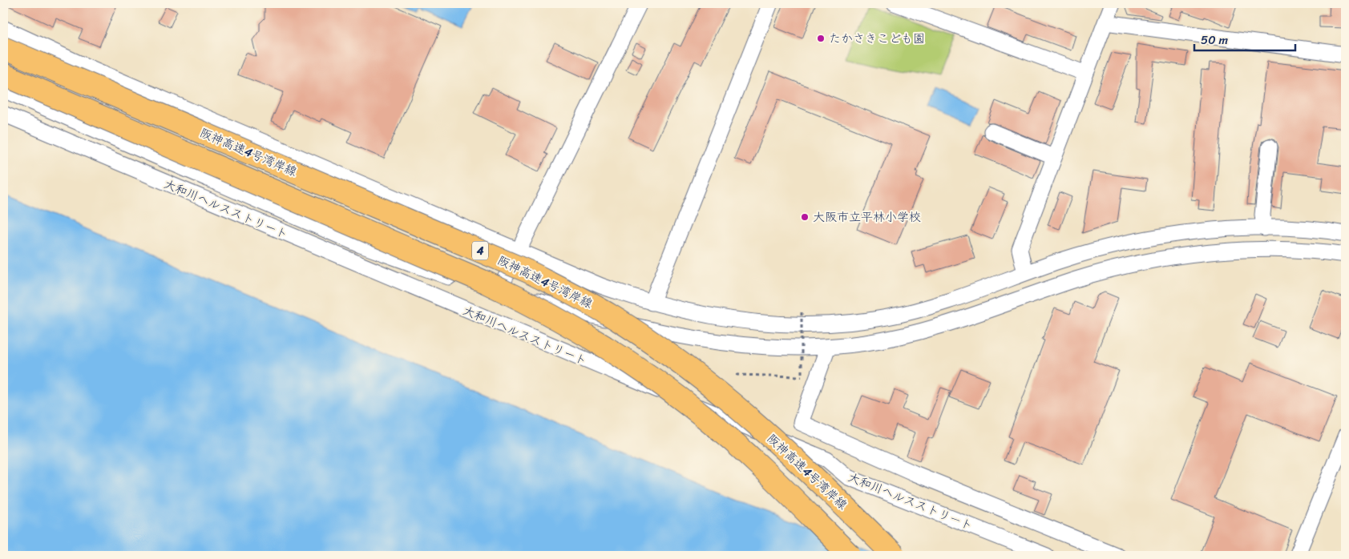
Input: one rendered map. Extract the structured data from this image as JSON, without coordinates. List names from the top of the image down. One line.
{"streets":{"highway":["阪神高速4号湾岸線","4"],"street":["大和川ヘルスストリート"]},"places":["たかさきこども園","大阪市立平林小学校"],"scale_bar":"50 m"}
